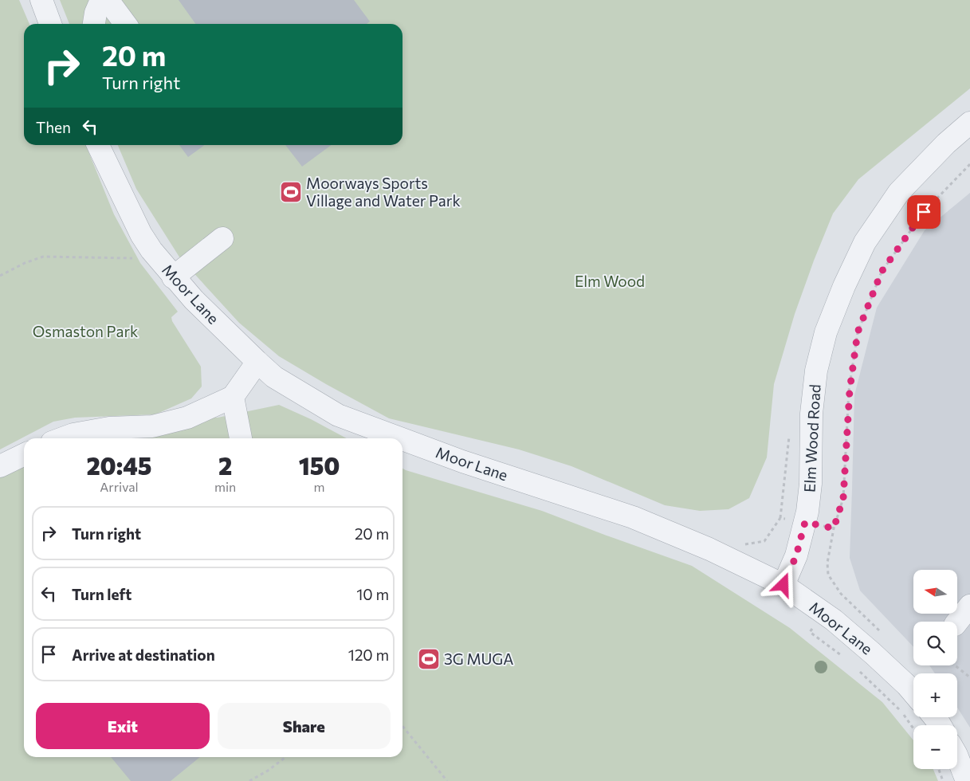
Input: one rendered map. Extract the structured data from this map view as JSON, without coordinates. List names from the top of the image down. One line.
{"streets":{"street":["Moor Lane","Elm Wood Road"]},"crossings":[["Moor Lane","Elm Wood Road"]],"parks":["Elm Wood","Osmaston Park"],"places":{"sports":["Moorways Sports Village and Water Park","3G MUGA"]},"north":"left","page":{"turn":["20 m","Turn right"],"then":"Then","eta":["20:45","Arrival","2","min","150","m"],"list":[{"name":"Turn right","value":"20 m"},{"name":"Turn left","value":"10 m"},{"name":"Arrive at destination","value":"120 m"}],"map_buttons":["+","−"],"buttons":["Exit","Share"]}}
